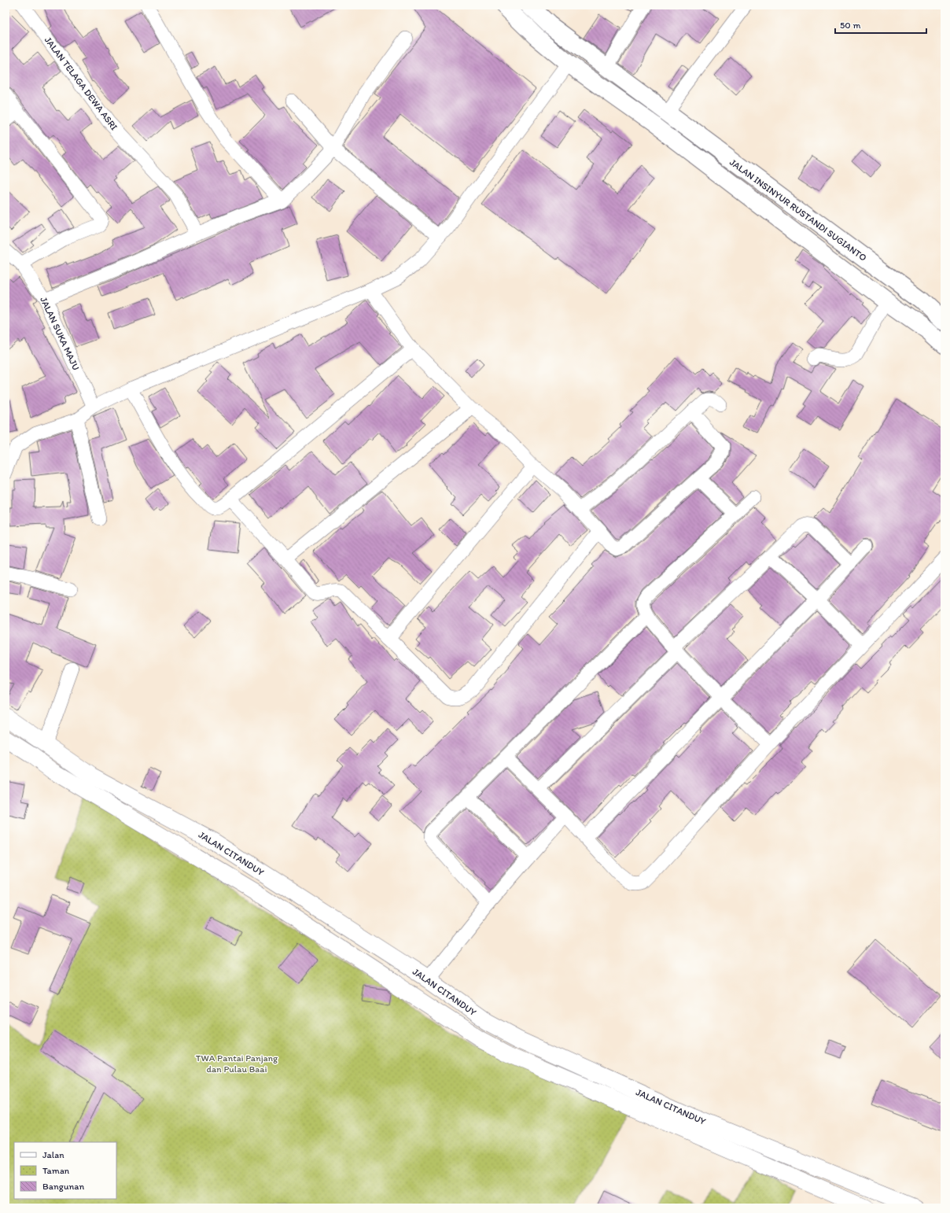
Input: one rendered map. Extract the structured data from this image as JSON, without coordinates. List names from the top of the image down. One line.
{"streets":{"highway":["JALAN INSINYUR RUSTANDI SUGIANTO"],"main road":["JALAN CITANDUY"],"street":["JALAN TELAGA DEWA ASRI","JALAN SUKA MAJU"]},"parks":["TWA Pantai Panjang dan Pulau Baai"],"legend":["Jalan","Taman","Bangunan"],"scale_bar":"50 m"}
